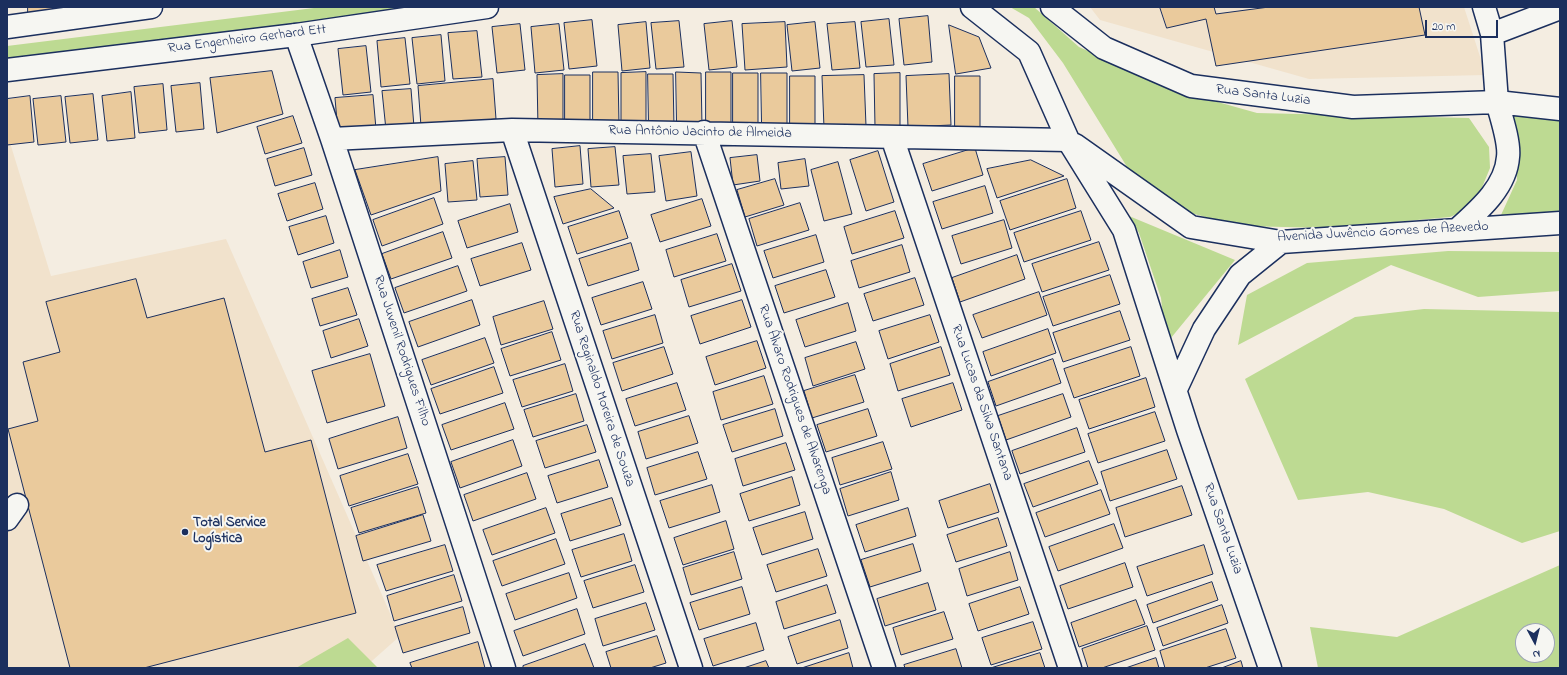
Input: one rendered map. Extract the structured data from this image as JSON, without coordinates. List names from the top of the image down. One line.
{"streets":{"street":["Rua Engenheiro Gerhard Ett","Rua Santa Luzia","Rua Antônio Jacinto de Almeida","Avenida Juvêncio Gomes de Azevedo","Rua Juvenil Rodrigues Filho","Rua Reginaldo Moreira de Souza","Rua Álvaro Rodrigues de Alvarenga","Rua Lucas da Silva Santana"]},"crossings":[["Rua Engenheiro Gerhard Ett","Rua Juvenil Rodrigues Filho"],["Rua Santa Luzia","Rua Antônio Jacinto de Almeida"],["Rua Santa Luzia","Avenida Juvêncio Gomes de Azevedo"],["Rua Antônio Jacinto de Almeida","Avenida Juvêncio Gomes de Azevedo"],["Rua Antônio Jacinto de Almeida","Rua Juvenil Rodrigues Filho"],["Rua Antônio Jacinto de Almeida","Rua Reginaldo Moreira de Souza"],["Rua Antônio Jacinto de Almeida","Rua Álvaro Rodrigues de Alvarenga"],["Rua Antônio Jacinto de Almeida","Rua Lucas da Silva Santana"]],"places":["Total Service Logística"],"scale_bar":"20 m","north":"bottom"}
